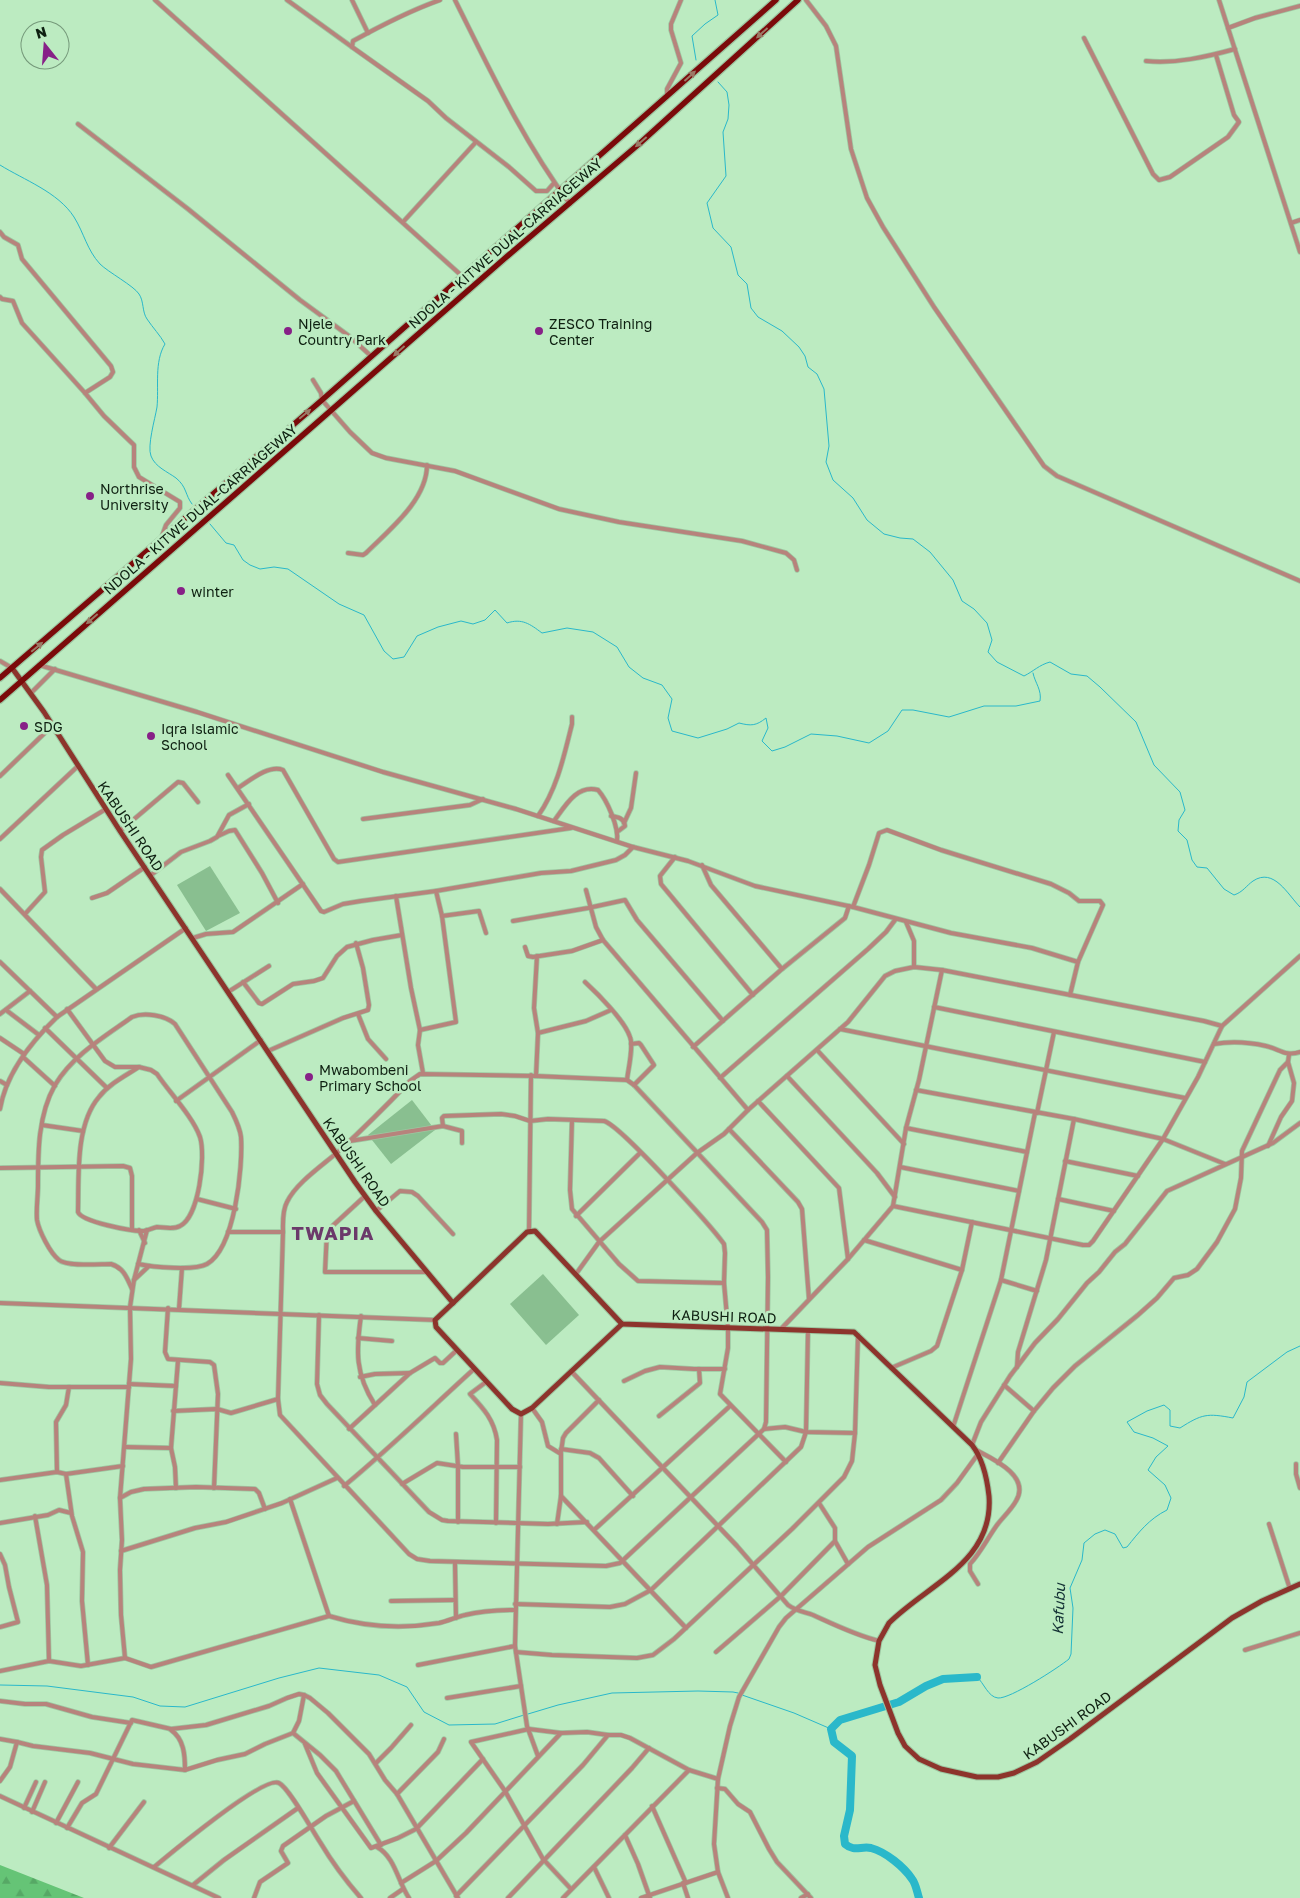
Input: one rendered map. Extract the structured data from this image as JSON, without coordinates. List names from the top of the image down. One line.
{"streets":{"highway":["NDOLA - KITWE DUAL-CARRIAGEWAY"],"main road":["KABUSHI ROAD"]},"crossings":[["NDOLA - KITWE DUAL-CARRIAGEWAY","KABUSHI ROAD"]],"districts":["TWAPIA"],"water":["Kafubu"],"places":["Njele Country Park","ZESCO Training Center","Northrise University","winter","SDG","Iqra Islamic School","Mwabombeni Primary School"],"north":"top"}
